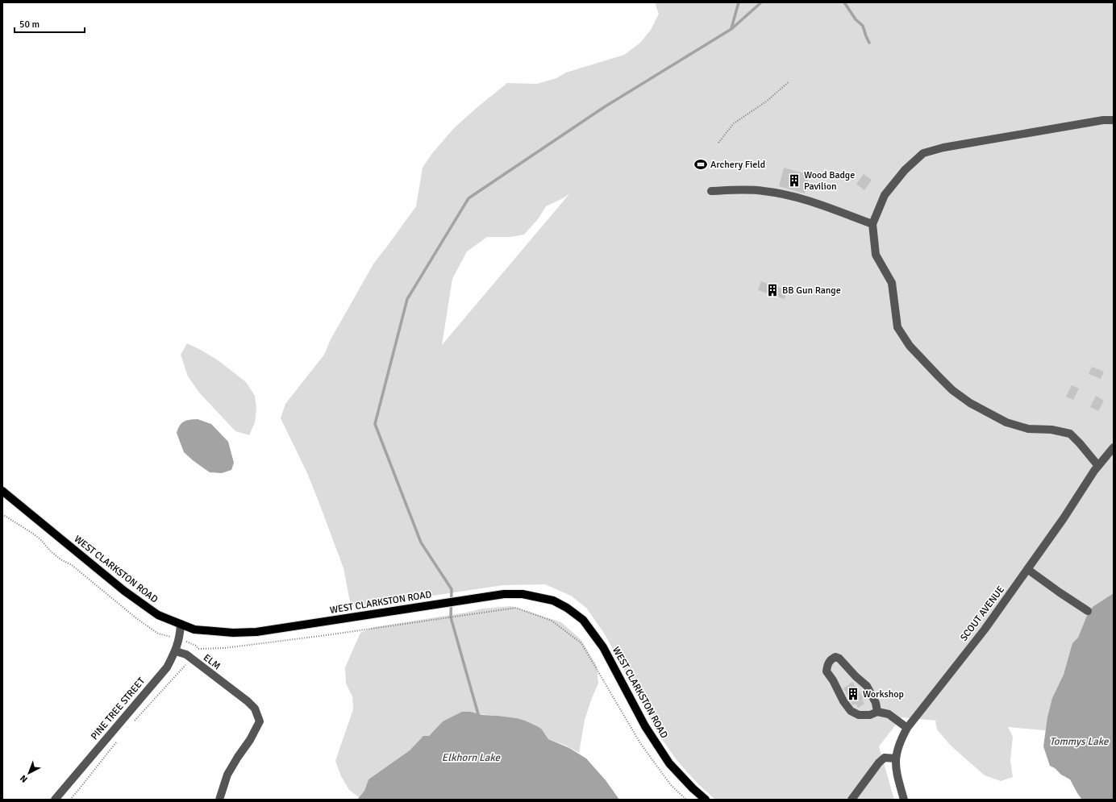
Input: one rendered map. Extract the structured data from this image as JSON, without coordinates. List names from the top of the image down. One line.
{"streets":{"main road":["WEST CLARKSTON ROAD"],"street":["SCOUT AVENUE","ELM","PINE TREE STREET"]},"crossings":[["WEST CLARKSTON ROAD","PINE TREE STREET"],["ELM","PINE TREE STREET"]],"water":["Tommys Lake","Elkhorn Lake"],"places":{"sports":["Archery Field"],"building":["Wood Badge Pavilion","BB Gun Range","Workshop"]},"scale_bar":"50 m","north":"bottom left"}
